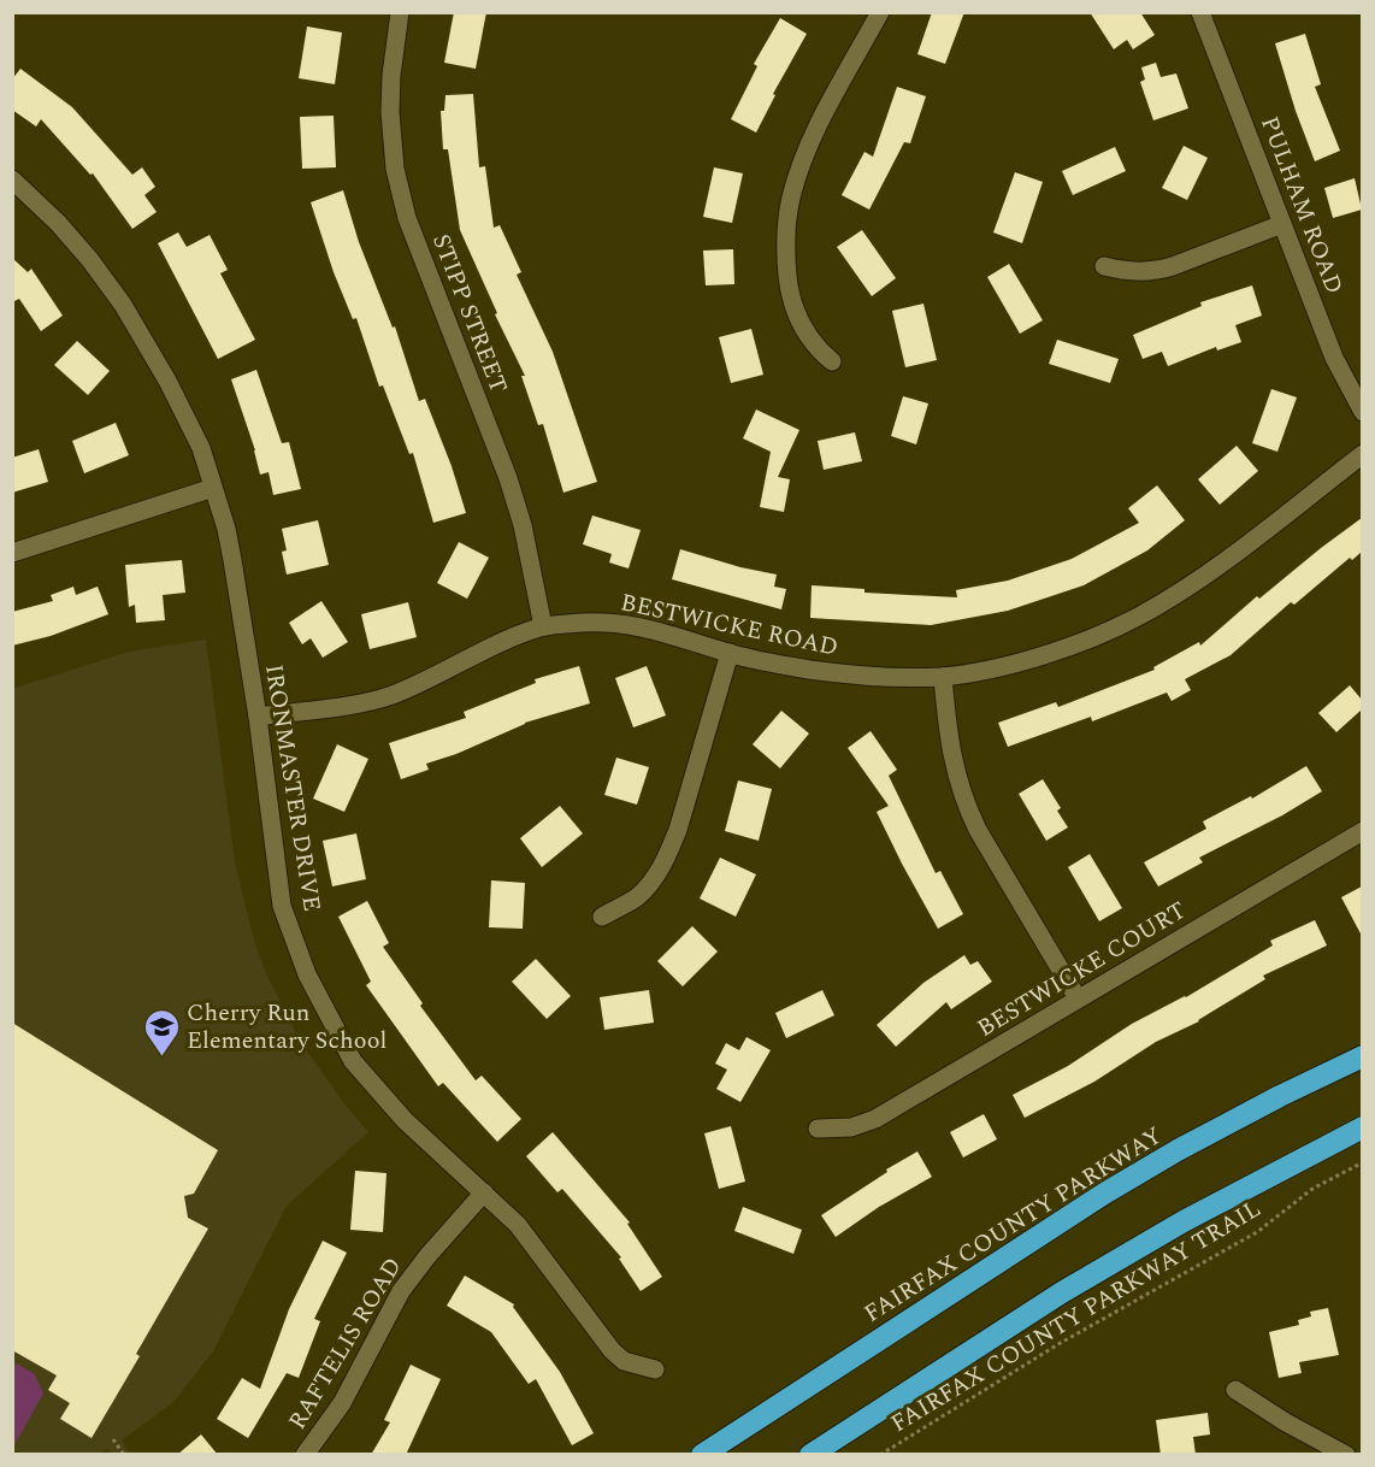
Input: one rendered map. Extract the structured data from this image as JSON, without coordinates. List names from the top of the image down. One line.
{"streets":{"highway":["FAIRFAX COUNTY PARKWAY"],"street":["PULHAM ROAD","STIPP STREET","BESTWICKE ROAD","IRONMASTER DRIVE","BESTWICKE COURT","RAFTELIS ROAD"],"path":["FAIRFAX COUNTY PARKWAY TRAIL"]},"crossings":[["STIPP STREET","BESTWICKE ROAD"],["BESTWICKE ROAD","IRONMASTER DRIVE"],["IRONMASTER DRIVE","RAFTELIS ROAD"]],"places":{"school or university":["Cherry Run Elementary School"]}}
